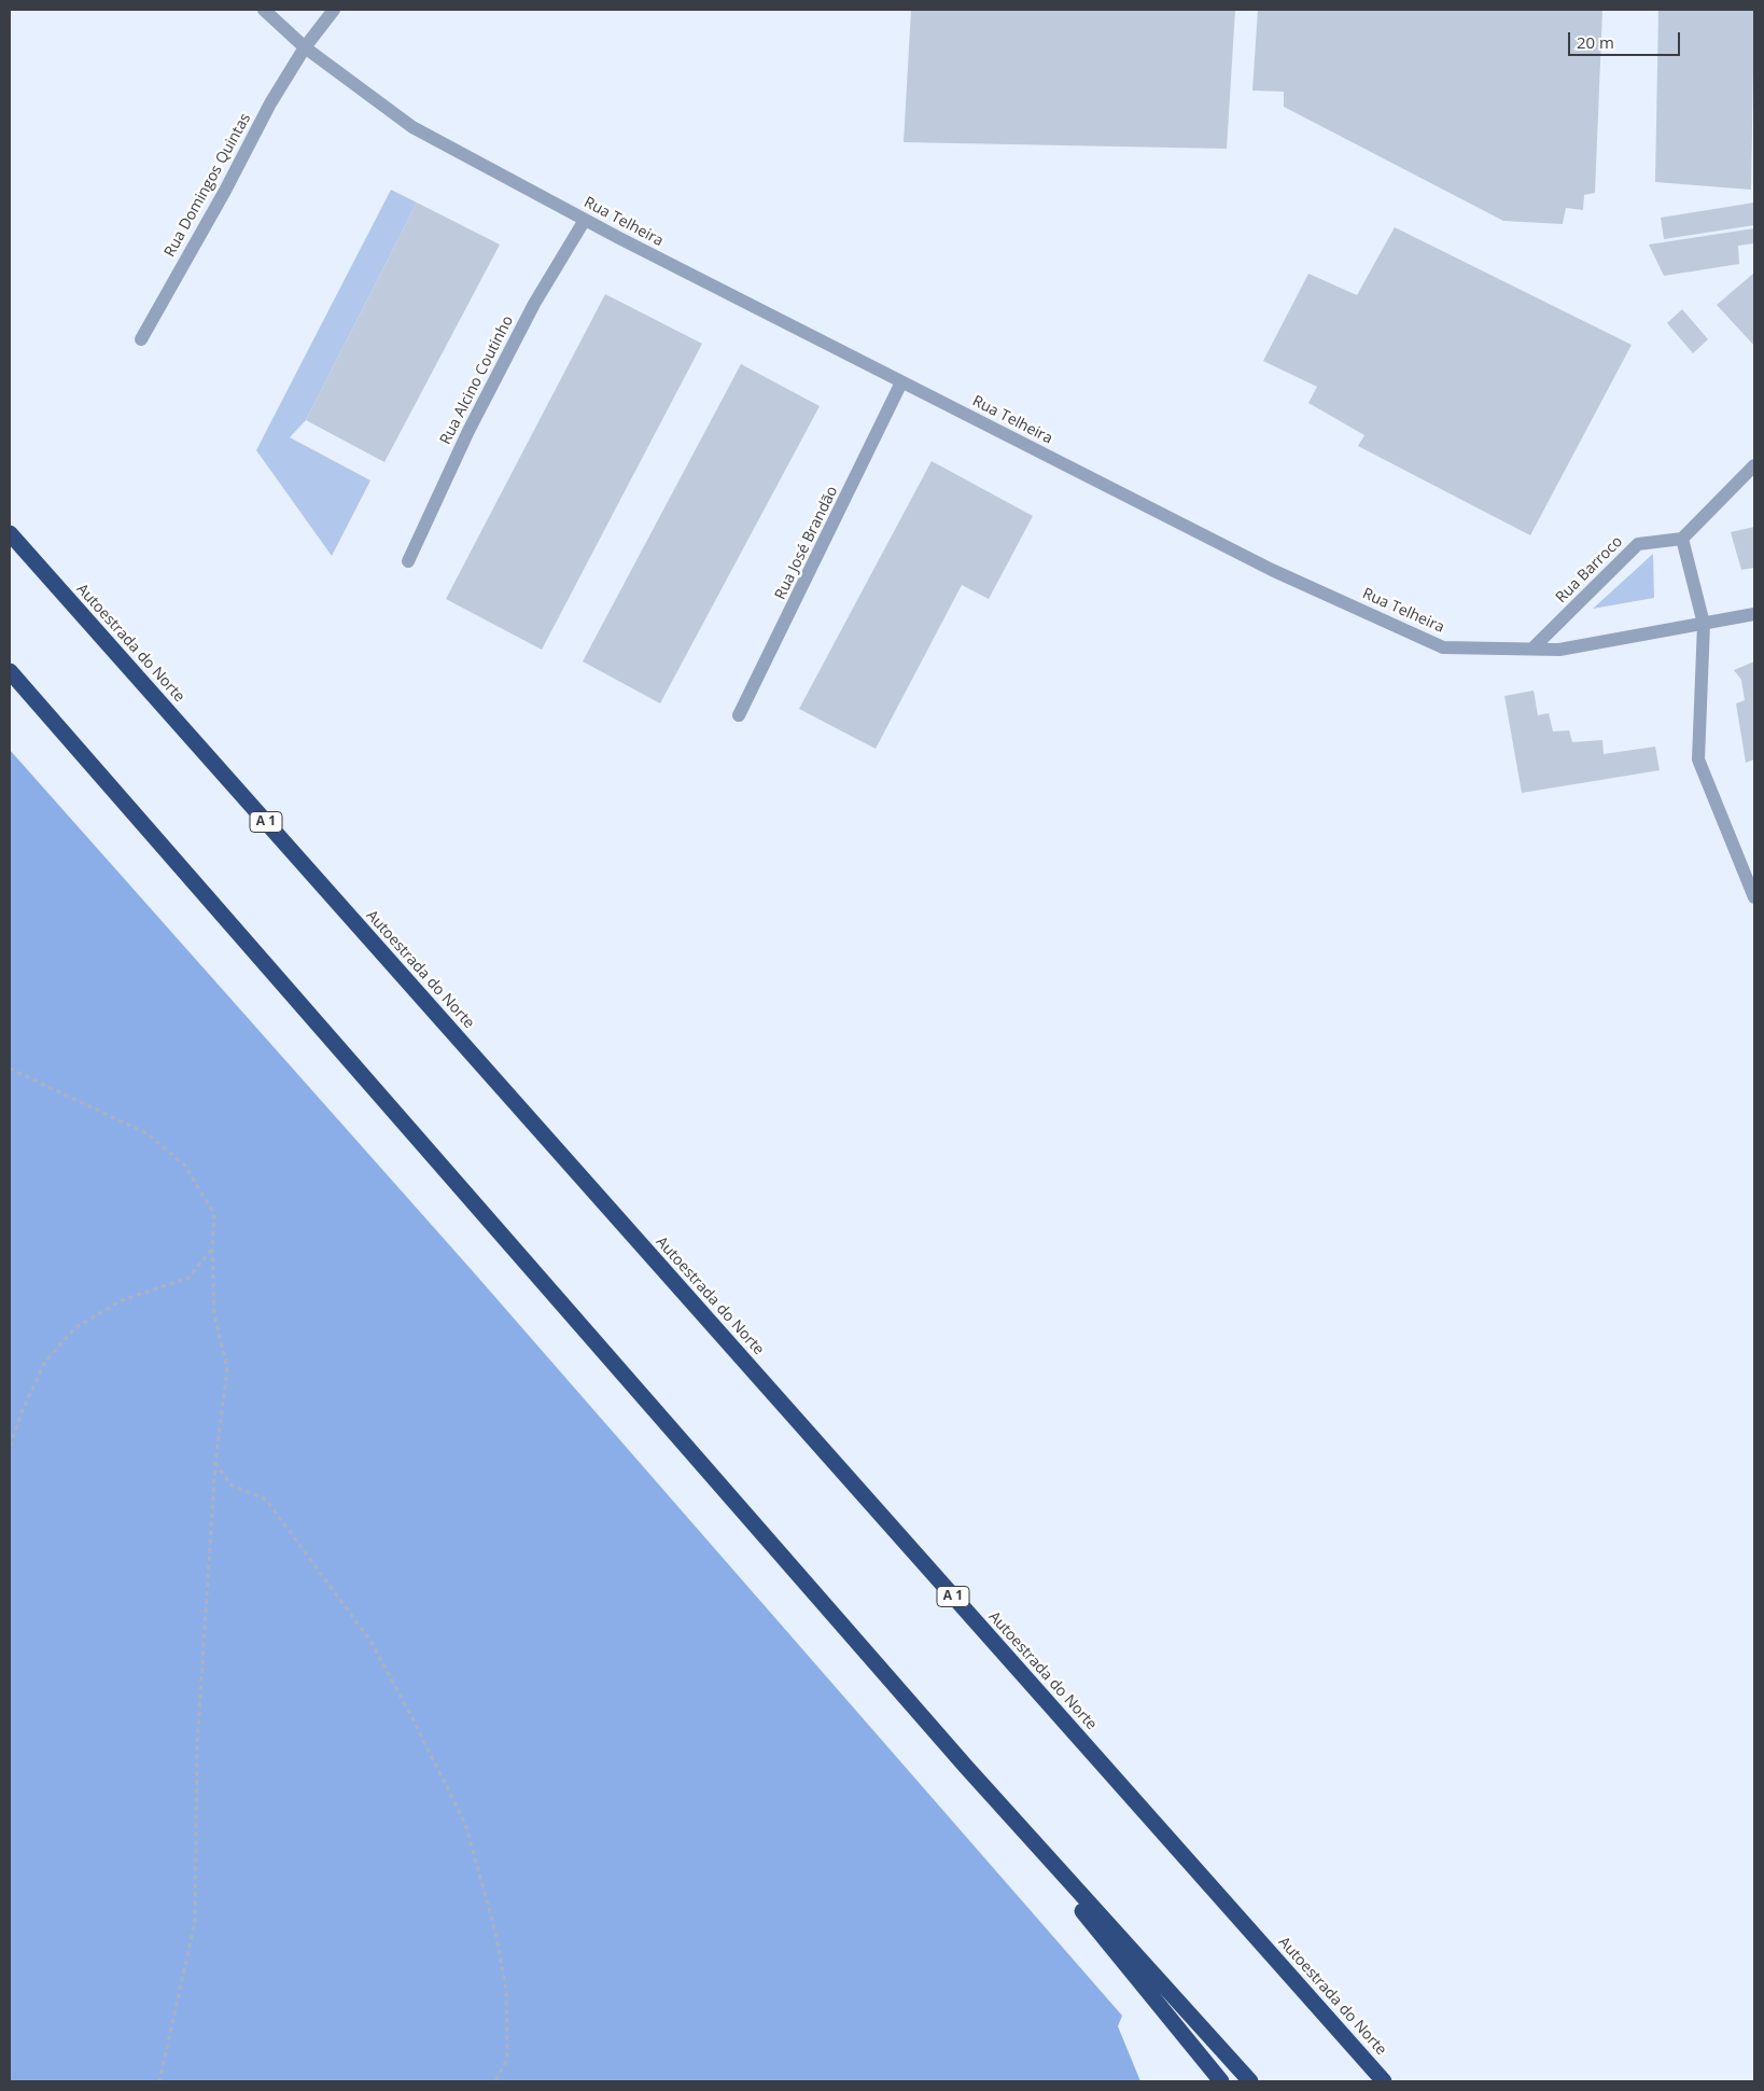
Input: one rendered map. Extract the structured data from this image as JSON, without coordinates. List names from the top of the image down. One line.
{"streets":{"highway":["Autoestrada do Norte","A 1"],"street":["Rua Domingos Quintas","Rua Telheira","Rua Alcino Coutinho","Rua José Brandão","Rua Barroco"]},"crossings":[["Rua Domingos Quintas","Rua Telheira"],["Rua Telheira","Rua Alcino Coutinho"],["Rua Telheira","Rua José Brandão"],["Rua Telheira","Rua Barroco"]],"scale_bar":"20 m"}
